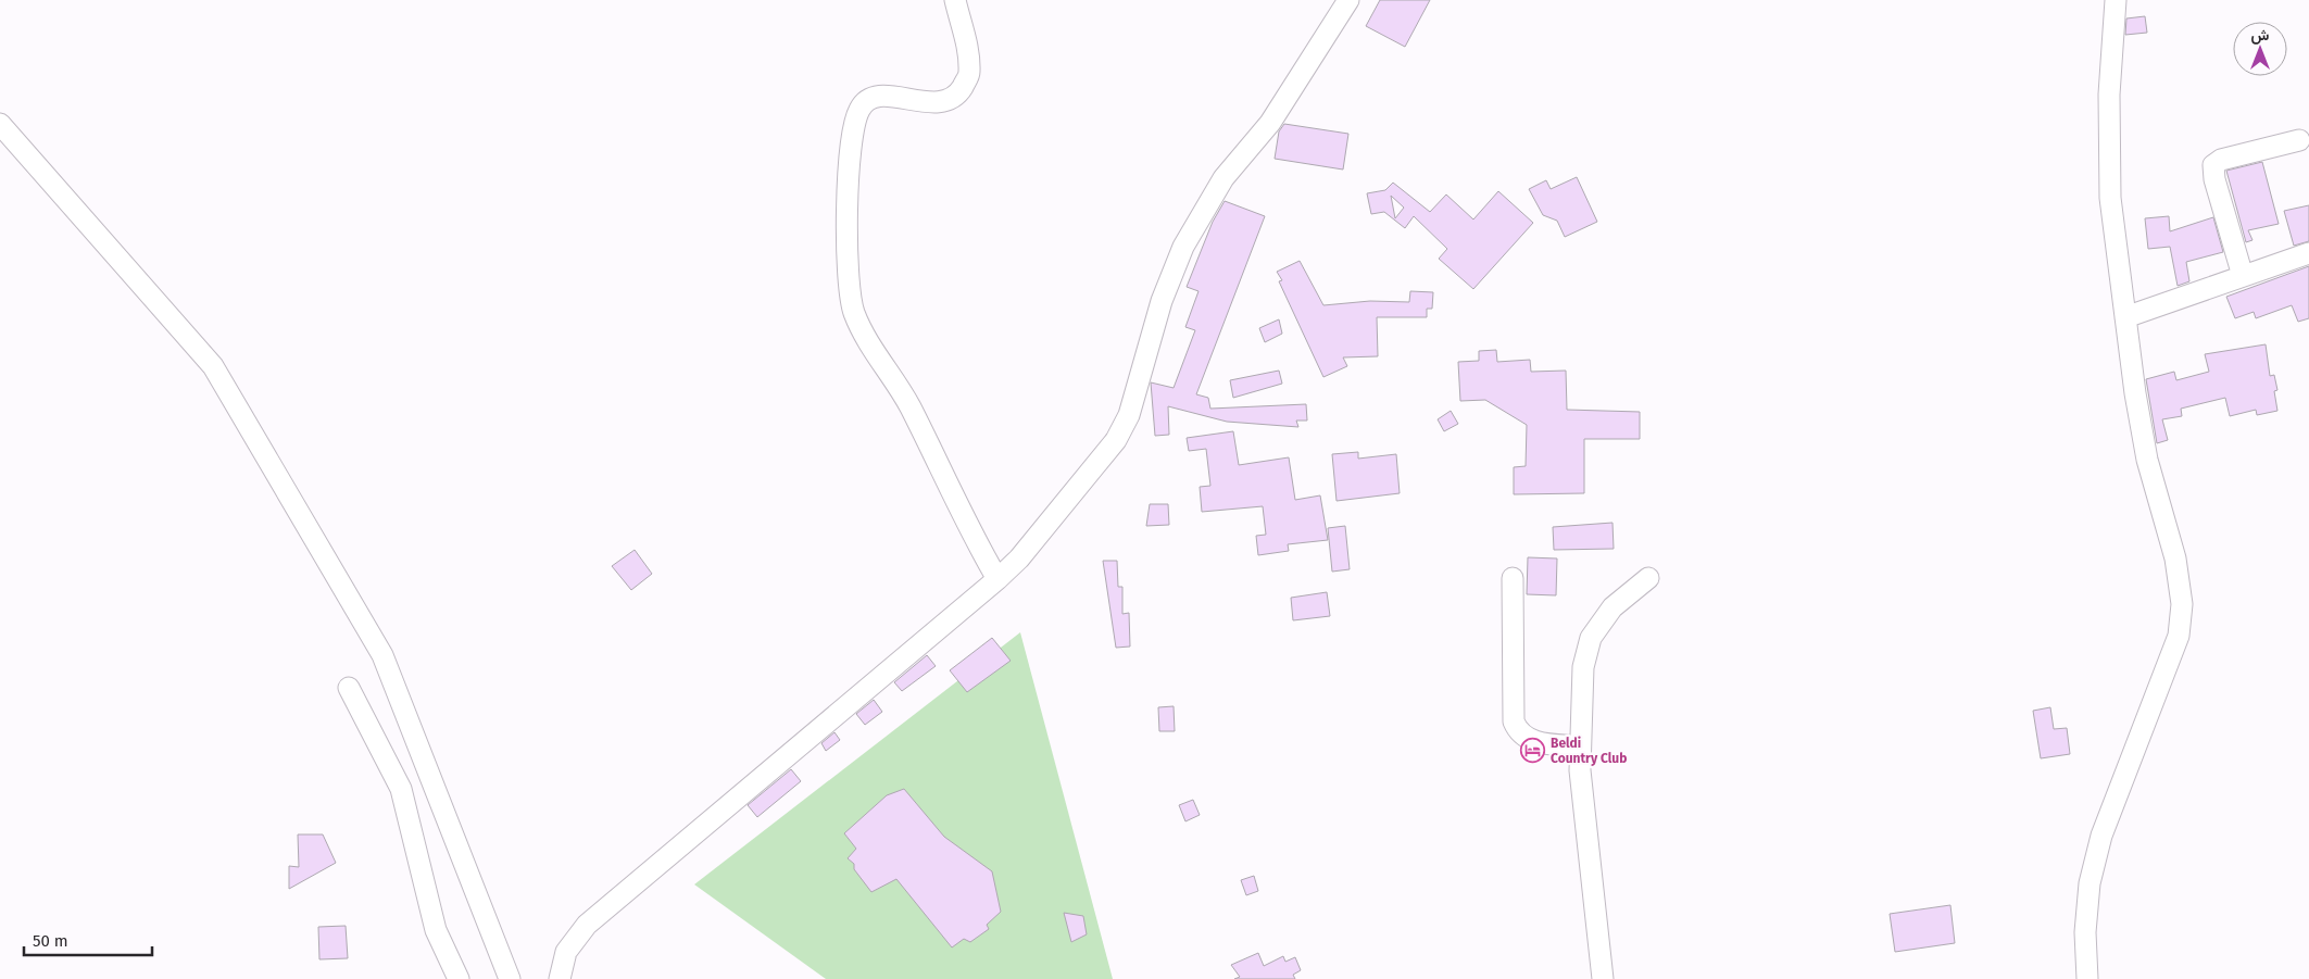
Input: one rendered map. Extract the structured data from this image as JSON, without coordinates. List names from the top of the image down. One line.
{"places":{"hotel":["Beldi Country Club"]},"scale_bar":"50 m","north":"top"}
